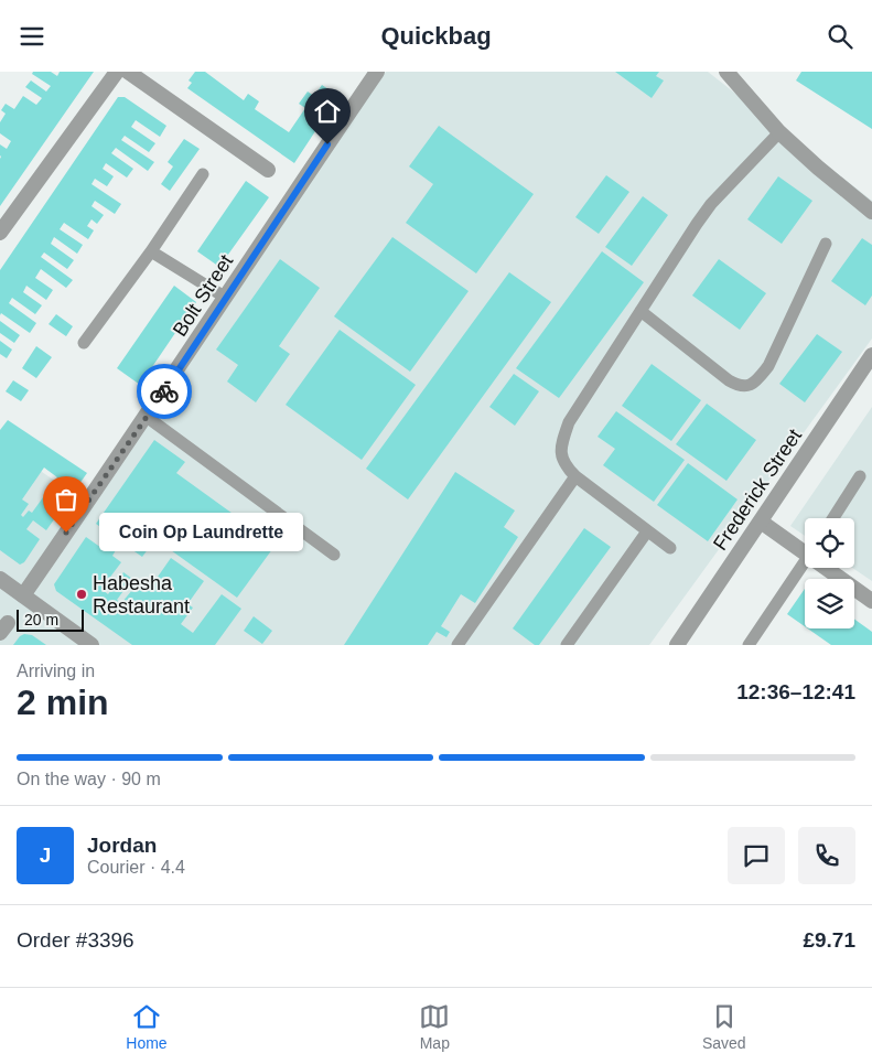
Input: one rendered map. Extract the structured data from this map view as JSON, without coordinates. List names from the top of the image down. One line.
{"streets":{"street":["Bolt Street","Frederick Street"]},"places":["Coin Op Laundrette","Habesha Restaurant"],"scale_bar":"20 m","page":{"header":"Quickbag","bubble":"Coin Op Laundrette","scale":"20 m","heading":["2 min","Arriving in","12:36–12:41"],"panel":["Jordan","Courier · 4.4","Order #3396","£9.71"],"bar":"On the way · 90 m","round":"J","tabs":["Home","Map","Saved"]}}
